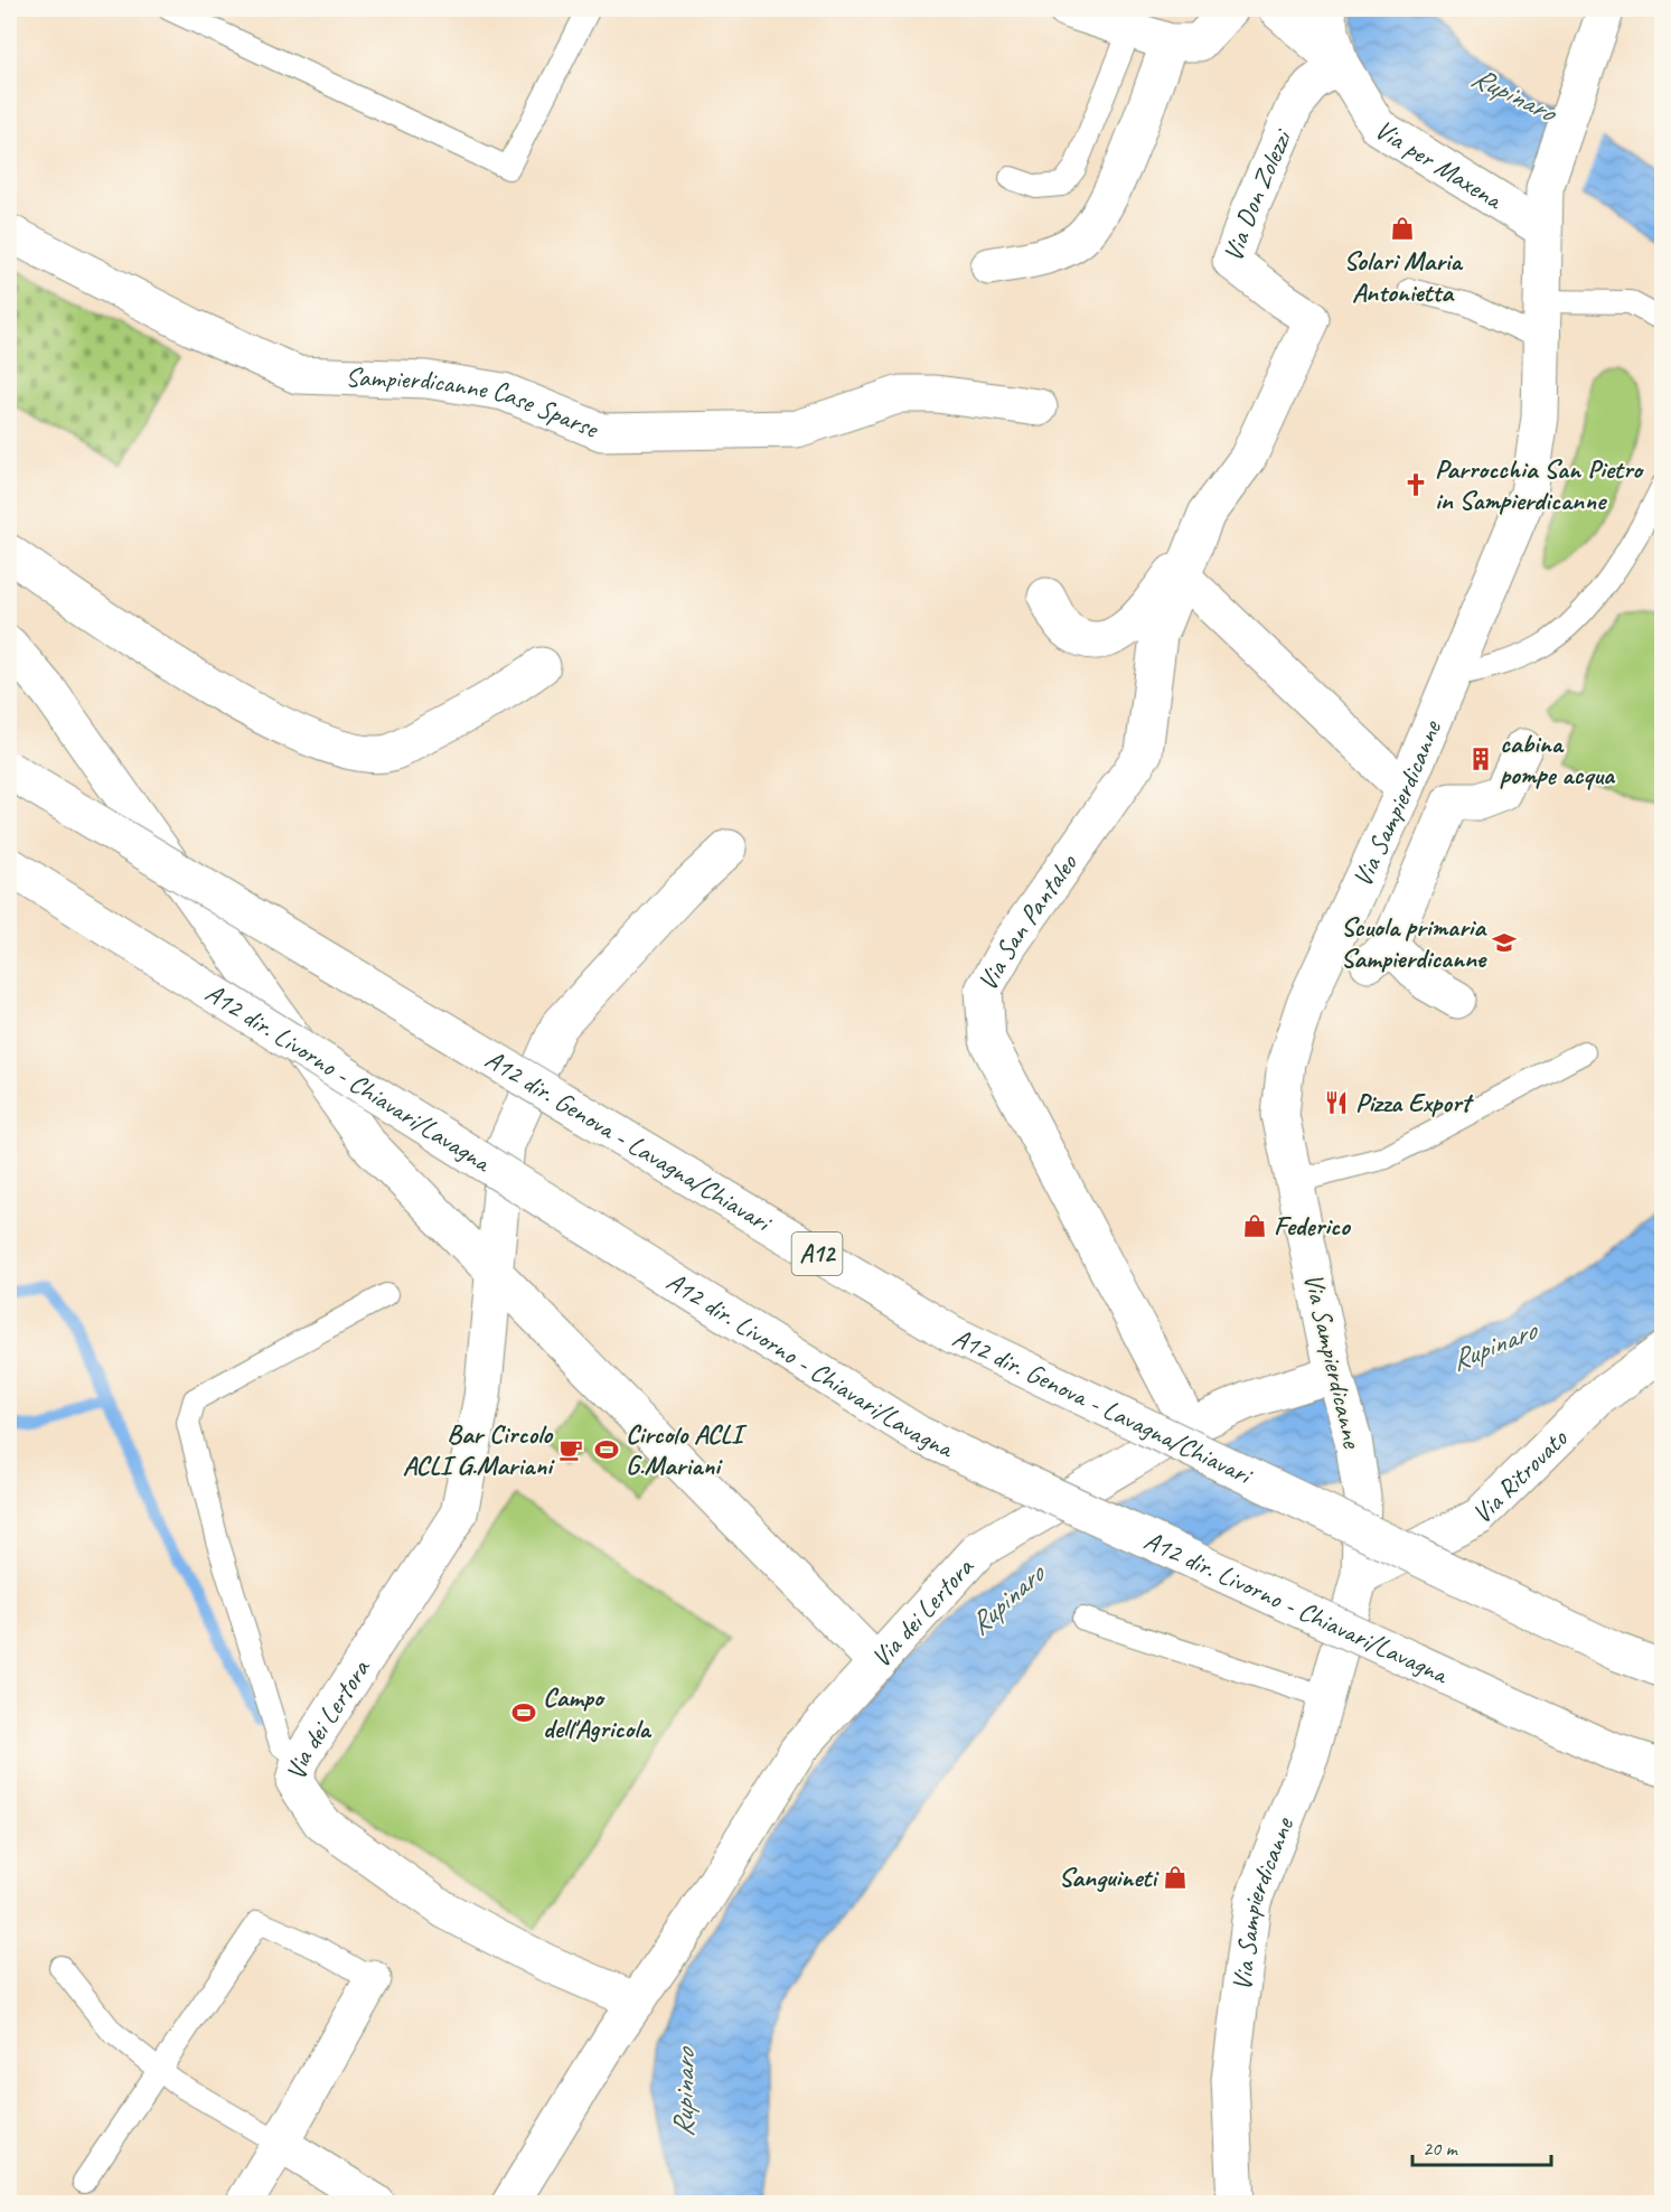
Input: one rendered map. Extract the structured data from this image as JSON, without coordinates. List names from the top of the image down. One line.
{"streets":{"main road":["Via per Maxena","Via Don Zolezzi","Sampierdicanne Case Sparse","Via Sampierdicanne","Via San Pantaleo","A12 dir. Livorno - Chiavari/Lavagna","A12 dir. Genova - Lavagna/Chiavari","A12","Via Ritrovato","Via dei Lertora"]},"crossings":[["Via per Maxena","Via Don Zolezzi"],["Via per Maxena","Via Sampierdicanne"],["Via Don Zolezzi","Via San Pantaleo"],["Via Sampierdicanne","Via Ritrovato"],["Via Sampierdicanne","Via dei Lertora"],["Via San Pantaleo","Via dei Lertora"]],"water":["Rupinaro"],"places":{"shop":["Solari Maria Antonietta","Federico","Sanguineti"],"church":["Parrocchia San Pietro in Sampierdicanne"],"building":["cabina pompe acqua"],"school or university":["Scuola primaria Sampierdicanne"],"restaurant":["Pizza Export"],"cafe":["Bar Circolo ACLI G.Mariani"],"sports":["Circolo ACLI G.Mariani","Campo dell'Agricola"]},"scale_bar":"20 m"}
